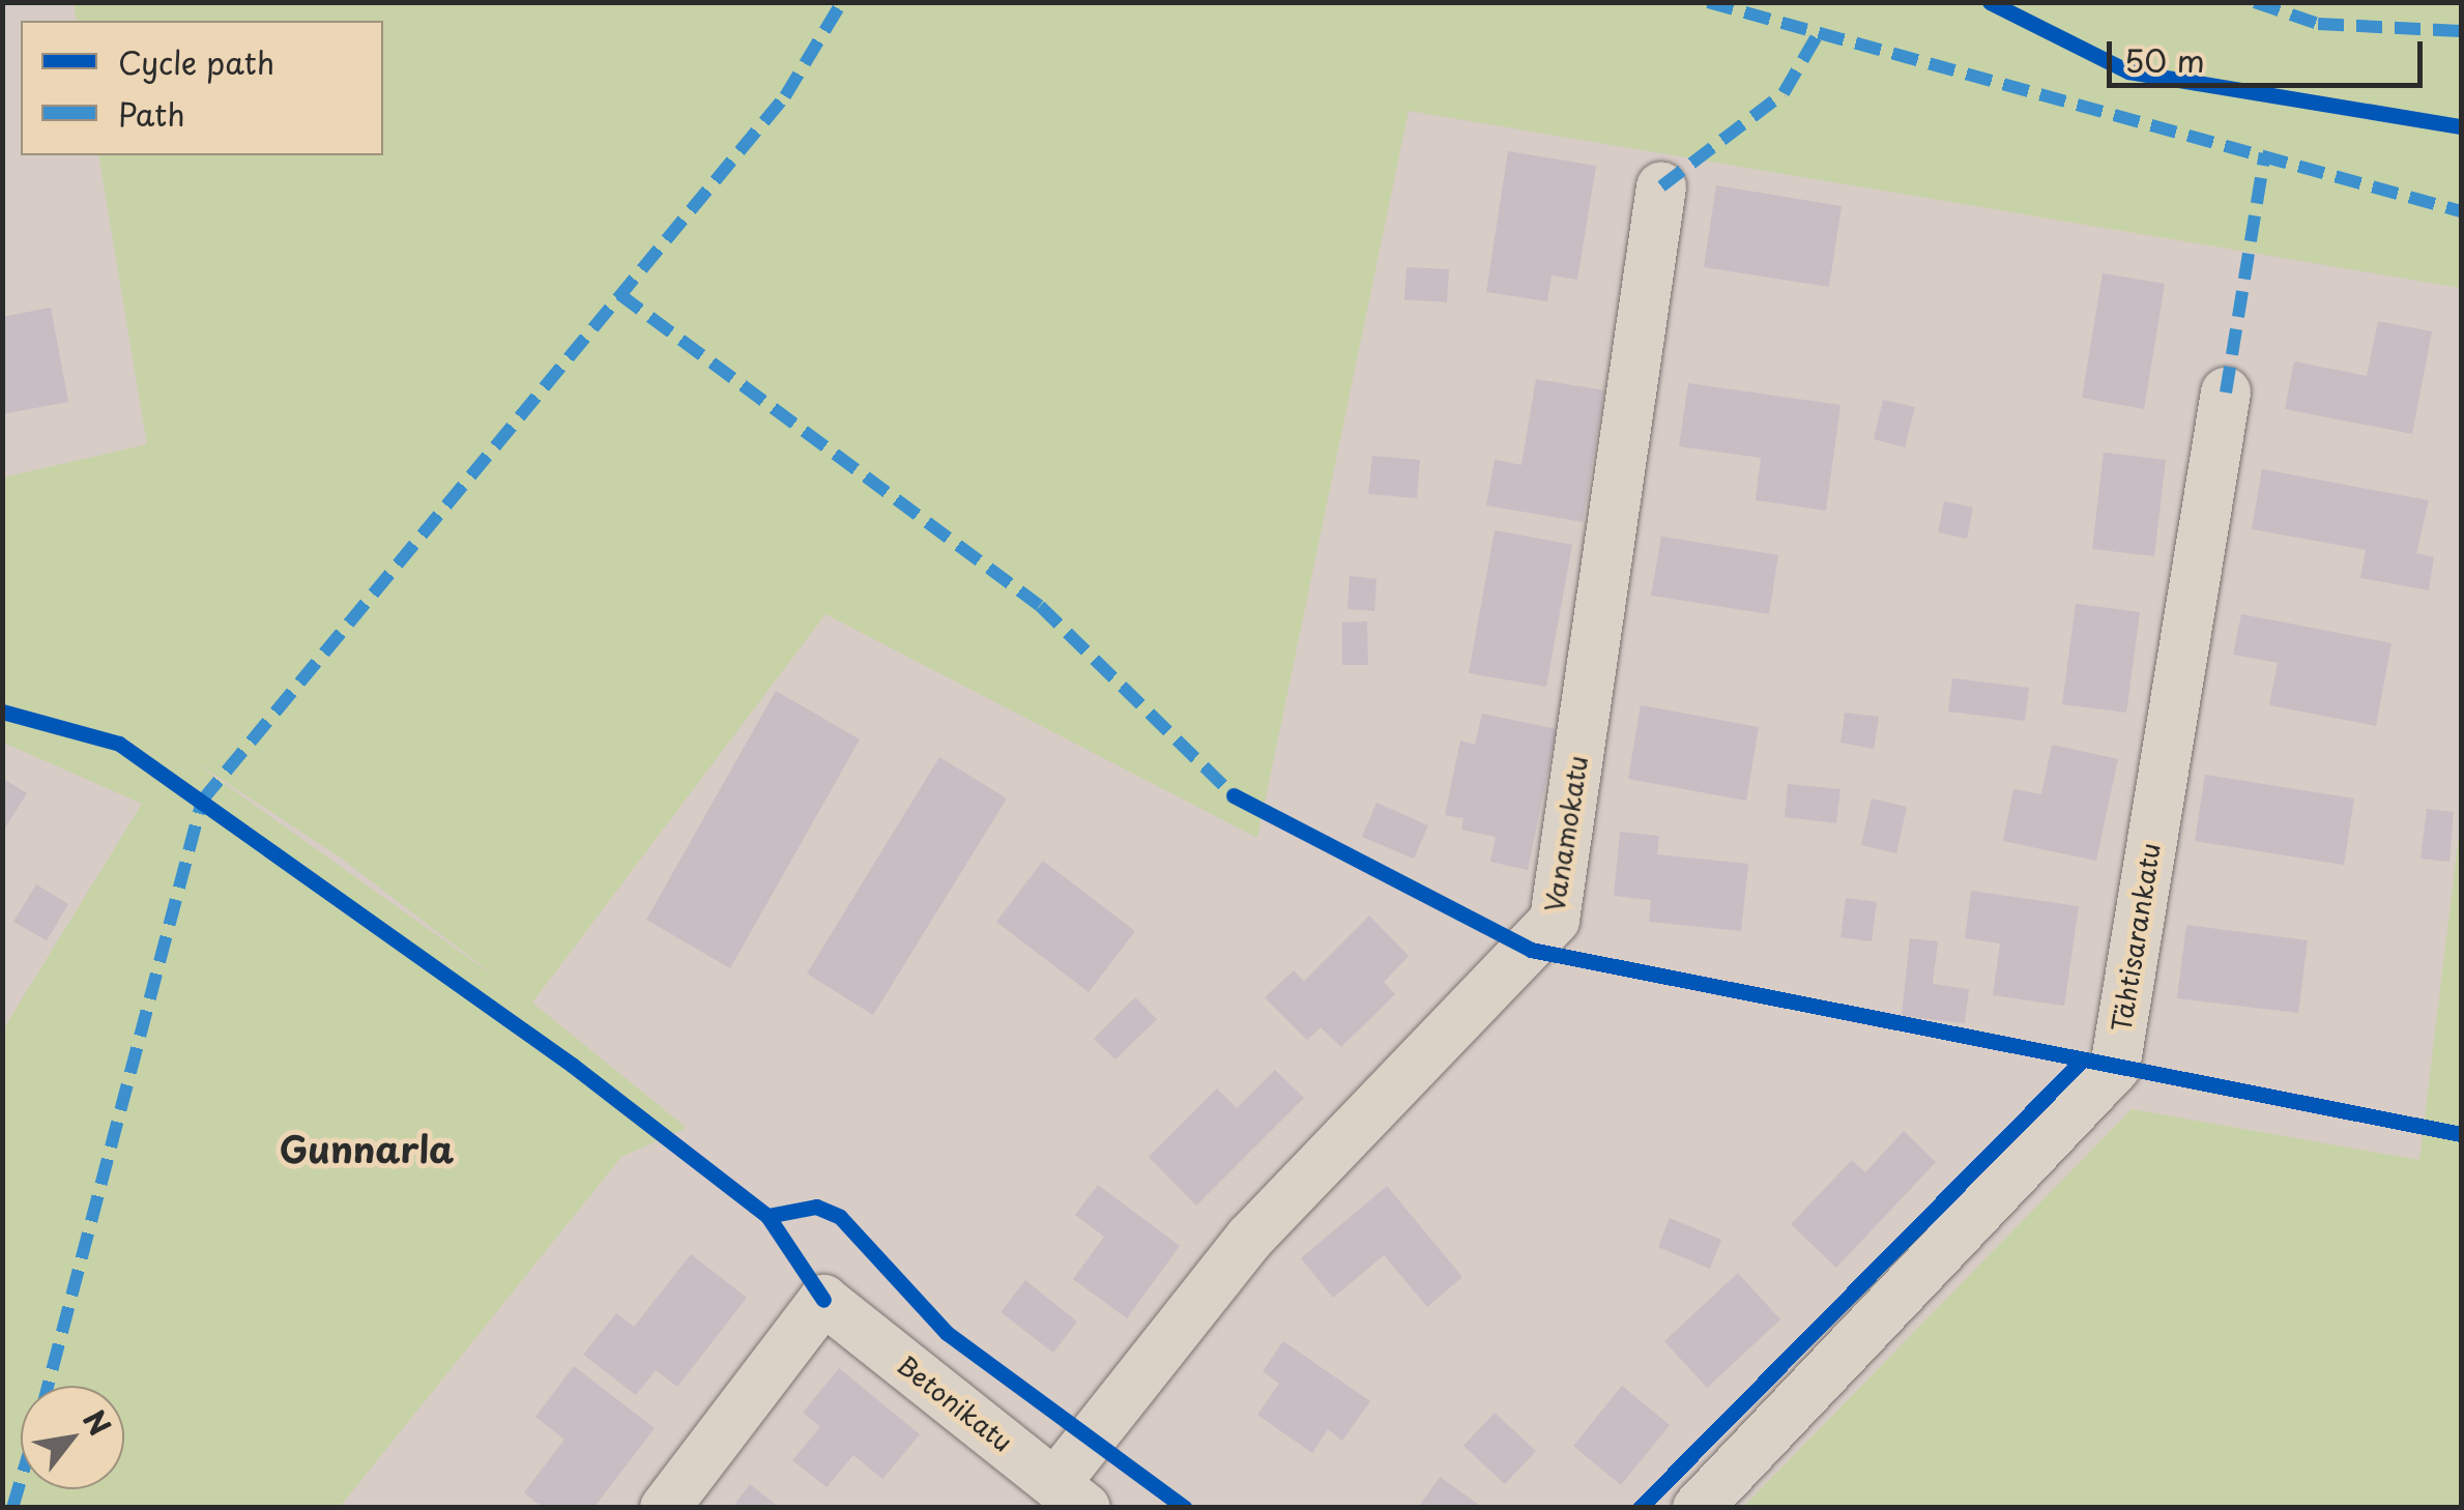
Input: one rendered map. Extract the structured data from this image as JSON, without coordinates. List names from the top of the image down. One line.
{"streets":{"street":["Vanamokatu","Tähtisarankatu","Betonikatu"]},"crossings":[["Vanamokatu","Betonikatu"]],"districts":["Gunnarla"],"legend":["Cycle path","Path"],"scale_bar":"50 m","north":"top right"}
